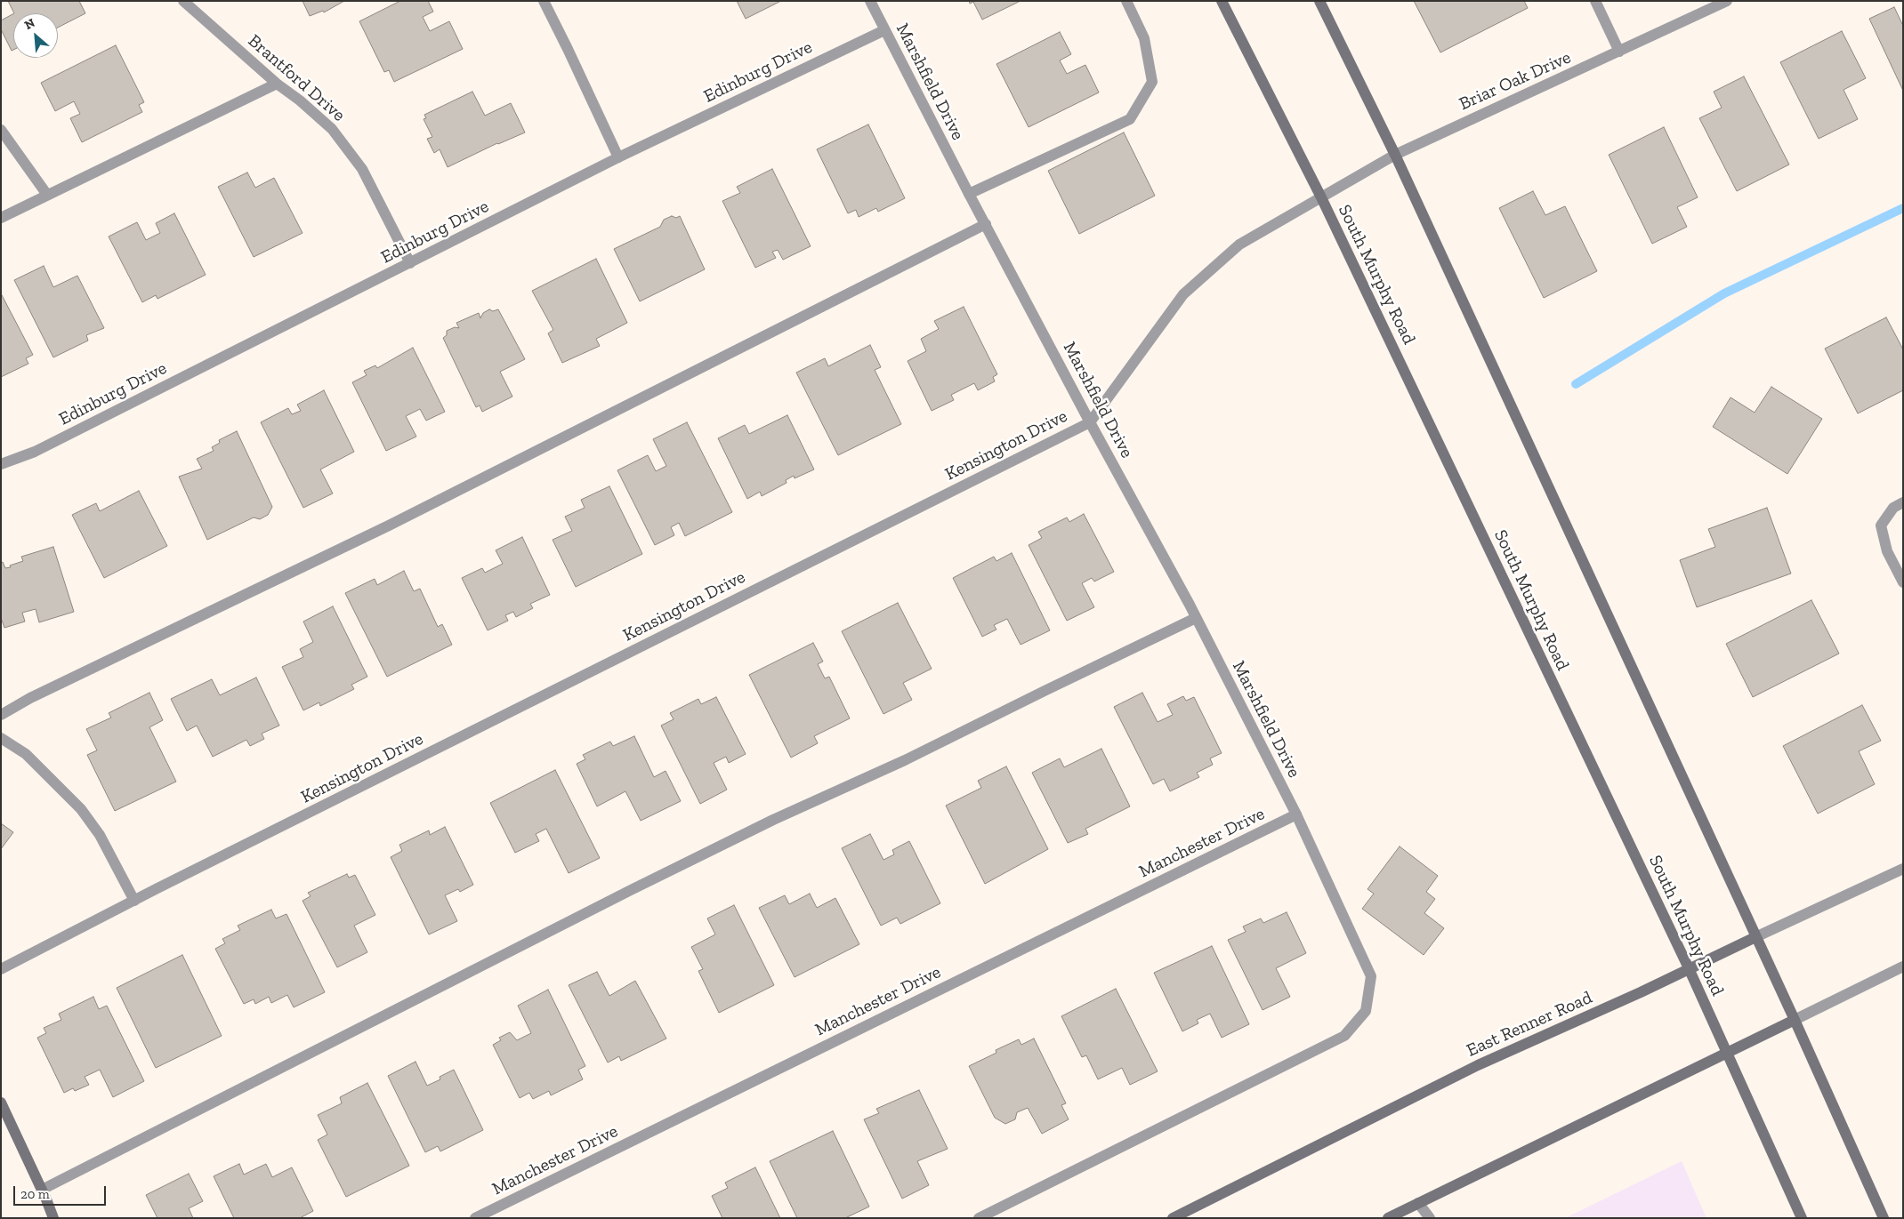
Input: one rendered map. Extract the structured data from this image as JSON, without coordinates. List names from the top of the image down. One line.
{"streets":{"main road":["South Murphy Road","East Renner Road"],"street":["Edinburg Drive","Brantford Drive","Briar Oak Drive","Marshfield Drive","Kensington Drive","Manchester Drive"]},"crossings":[["Edinburg Drive","Brantford Drive"],["Edinburg Drive","Marshfield Drive"],["Briar Oak Drive","South Murphy Road"],["Briar Oak Drive","Kensington Drive"],["Marshfield Drive","Kensington Drive"],["Marshfield Drive","Manchester Drive"],["South Murphy Road","Kensington Drive"],["South Murphy Road","East Renner Road"]],"scale_bar":"20 m","north":"top left"}
